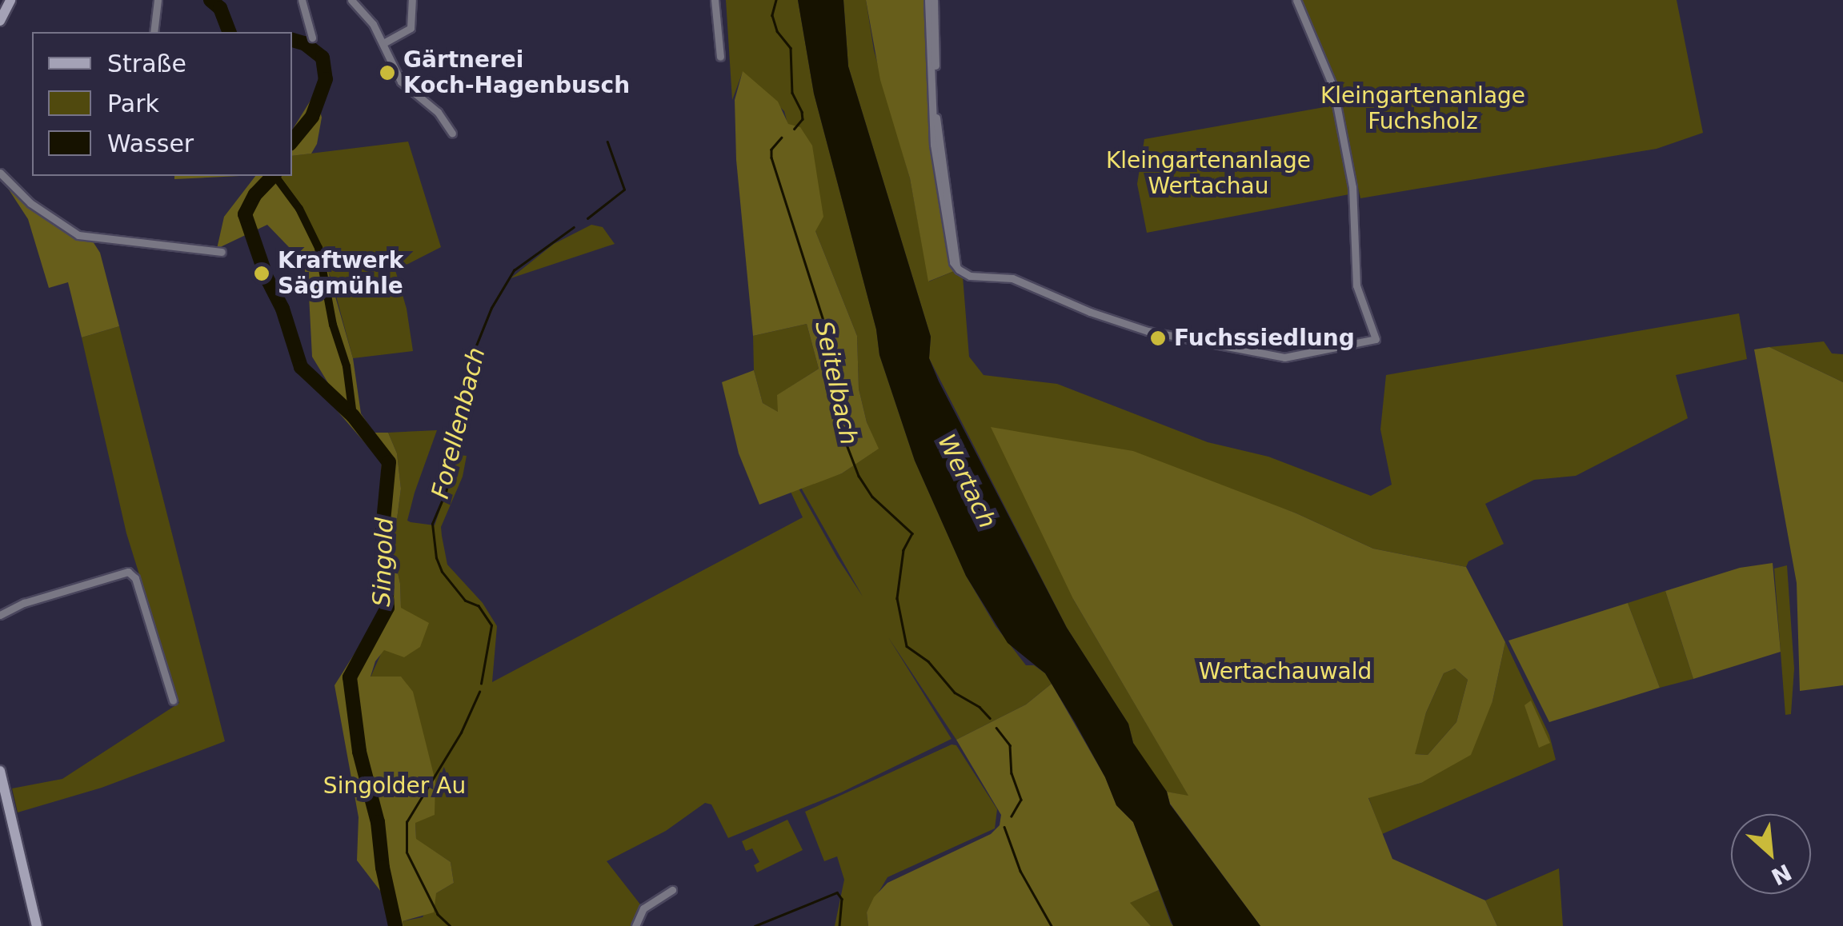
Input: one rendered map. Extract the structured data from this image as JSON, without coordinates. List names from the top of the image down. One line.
{"water":["Seitelbach","Forellenbach","Wertach","Singold"],"parks":["Kleingartenanlage Fuchsholz","Kleingartenanlage Wertachau","Wertachauwald","Singolder Au"],"places":["Gärtnerei Koch-Hagenbusch","Kraftwerk Sägmühle","Fuchssiedlung"],"legend":["Straße","Park","Wasser"],"north":"bottom right"}
